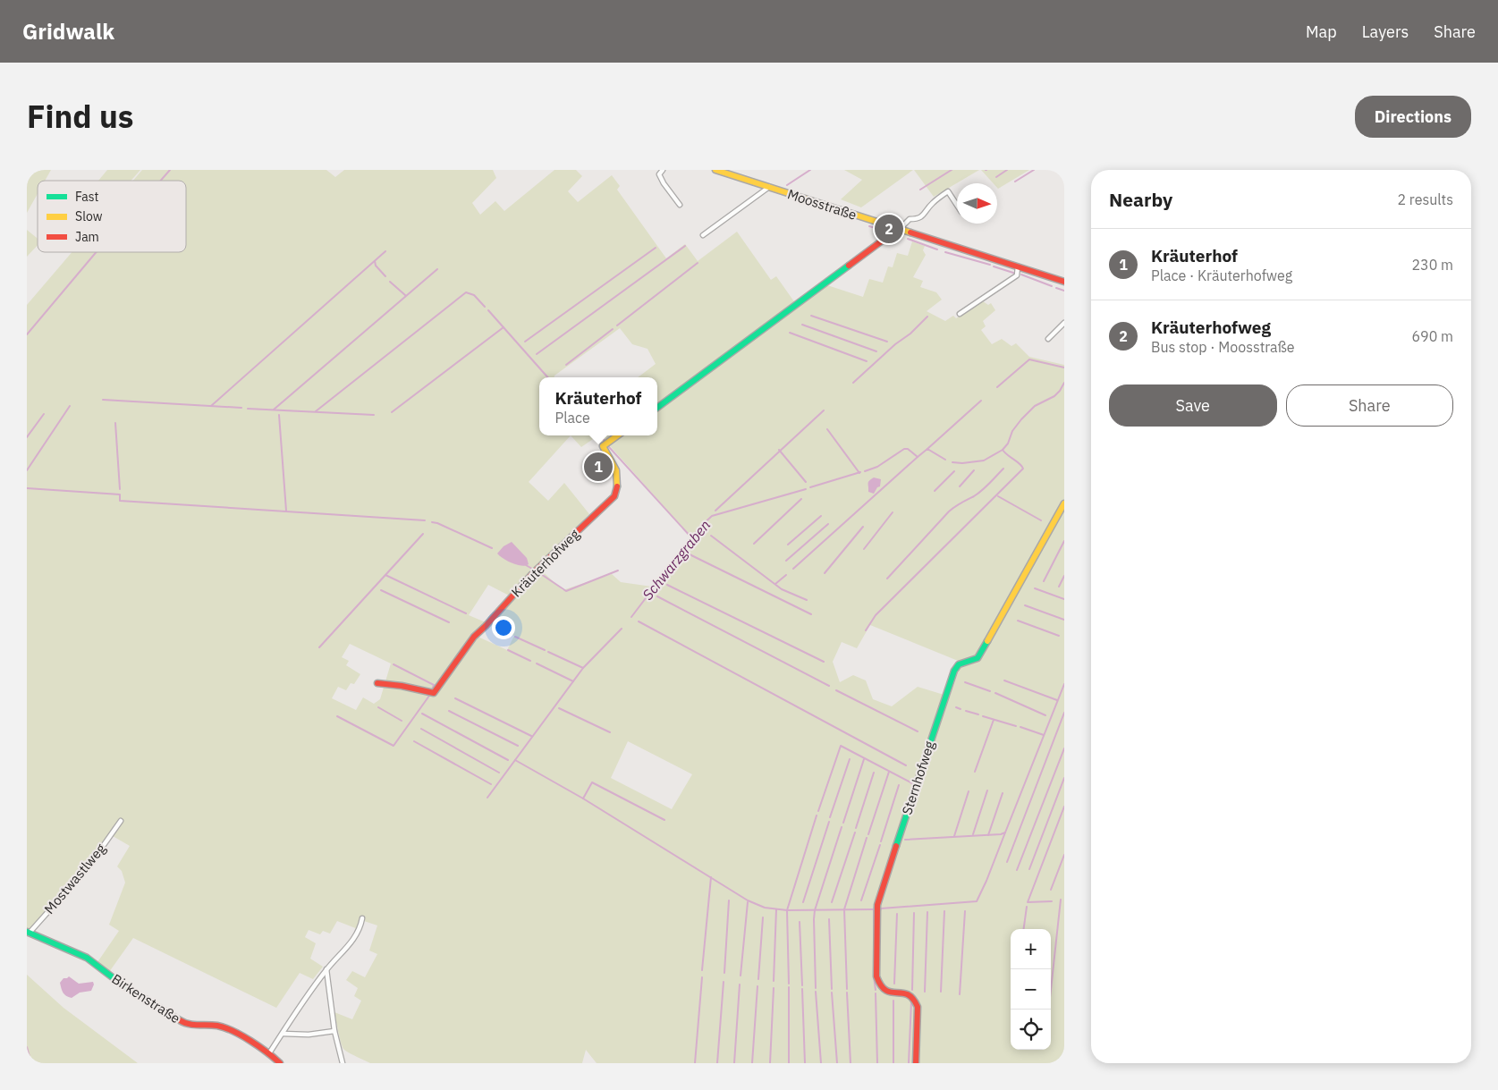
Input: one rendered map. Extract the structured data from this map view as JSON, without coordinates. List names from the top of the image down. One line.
{"streets":{"street":["Moosstraße","Kräuterhofweg","Sternhofweg","Mostwastlweg","Birkenstraße"]},"crossings":[["Mostwastlweg","Birkenstraße"]],"water":["Schwarzgraben"],"legend":["Fast","Slow","Jam"],"north":"right","page":{"header":"Gridwalk","nav":["Map","Layers","Share"],"title":"Find us","buttons":["Directions",["Save","Share"]],"heading":["Nearby","2 results"],"pins":["2","1"],"list":[{"mark":"1","name":"Kräuterhof","note":"Place · Kräuterhofweg","value":"230 m"},{"mark":"2","name":"Kräuterhofweg","note":"Bus stop · Moosstraße","value":"690 m"}],"popup":["Kräuterhof","Place"],"map_buttons":["+","−"]}}
